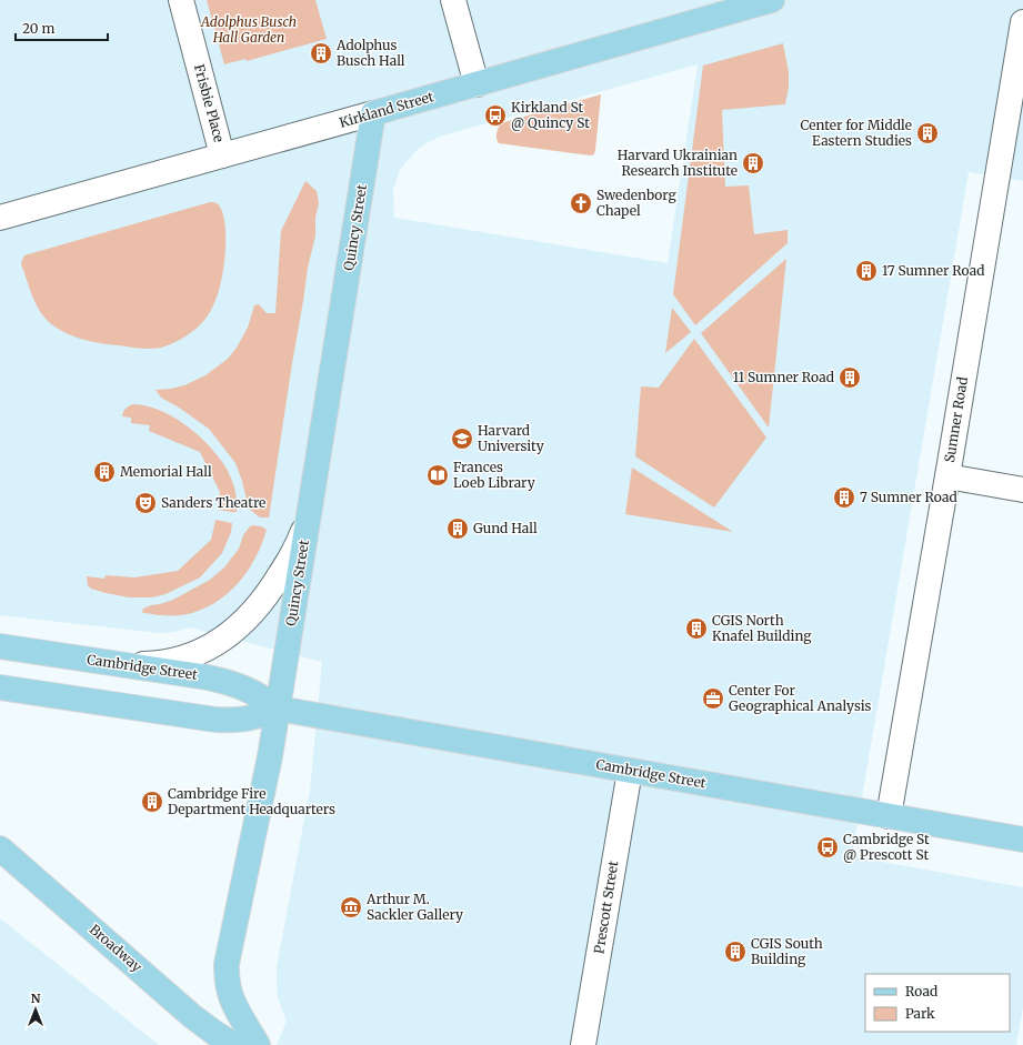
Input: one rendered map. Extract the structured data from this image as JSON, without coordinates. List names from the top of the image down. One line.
{"streets":{"main road":["Kirkland Street","Quincy Street","Cambridge Street","Broadway"],"street":["Frisbie Place","Sumner Road","Prescott Street"]},"crossings":[["Frisbie Place","Kirkland Street"],["Kirkland Street","Quincy Street"],["Quincy Street","Cambridge Street"],["Sumner Road","Cambridge Street"],["Cambridge Street","Prescott Street"]],"parks":["Adolphus Busch Hall Garden"],"places":{"building":["Adolphus Busch Hall","Center for Middle Eastern Studies","Harvard Ukrainian Research Institute","17 Sumner Road","11 Sumner Road","Memorial Hall","7 Sumner Road","Gund Hall","CGIS North Knafel Building","Cambridge Fire Department Headquarters","CGIS South Building"],"bus stop":["Kirkland St @ Quincy St","Cambridge St @ Prescott St"],"church":["Swedenborg Chapel"],"school or university":["Harvard University"],"library":["Frances Loeb Library"],"theatre":["Sanders Theatre"],"office":["Center For Geographical Analysis"],"museum":["Arthur M. Sackler Gallery"]},"legend":["Road","Park"],"scale_bar":"20 m","north":"top"}
